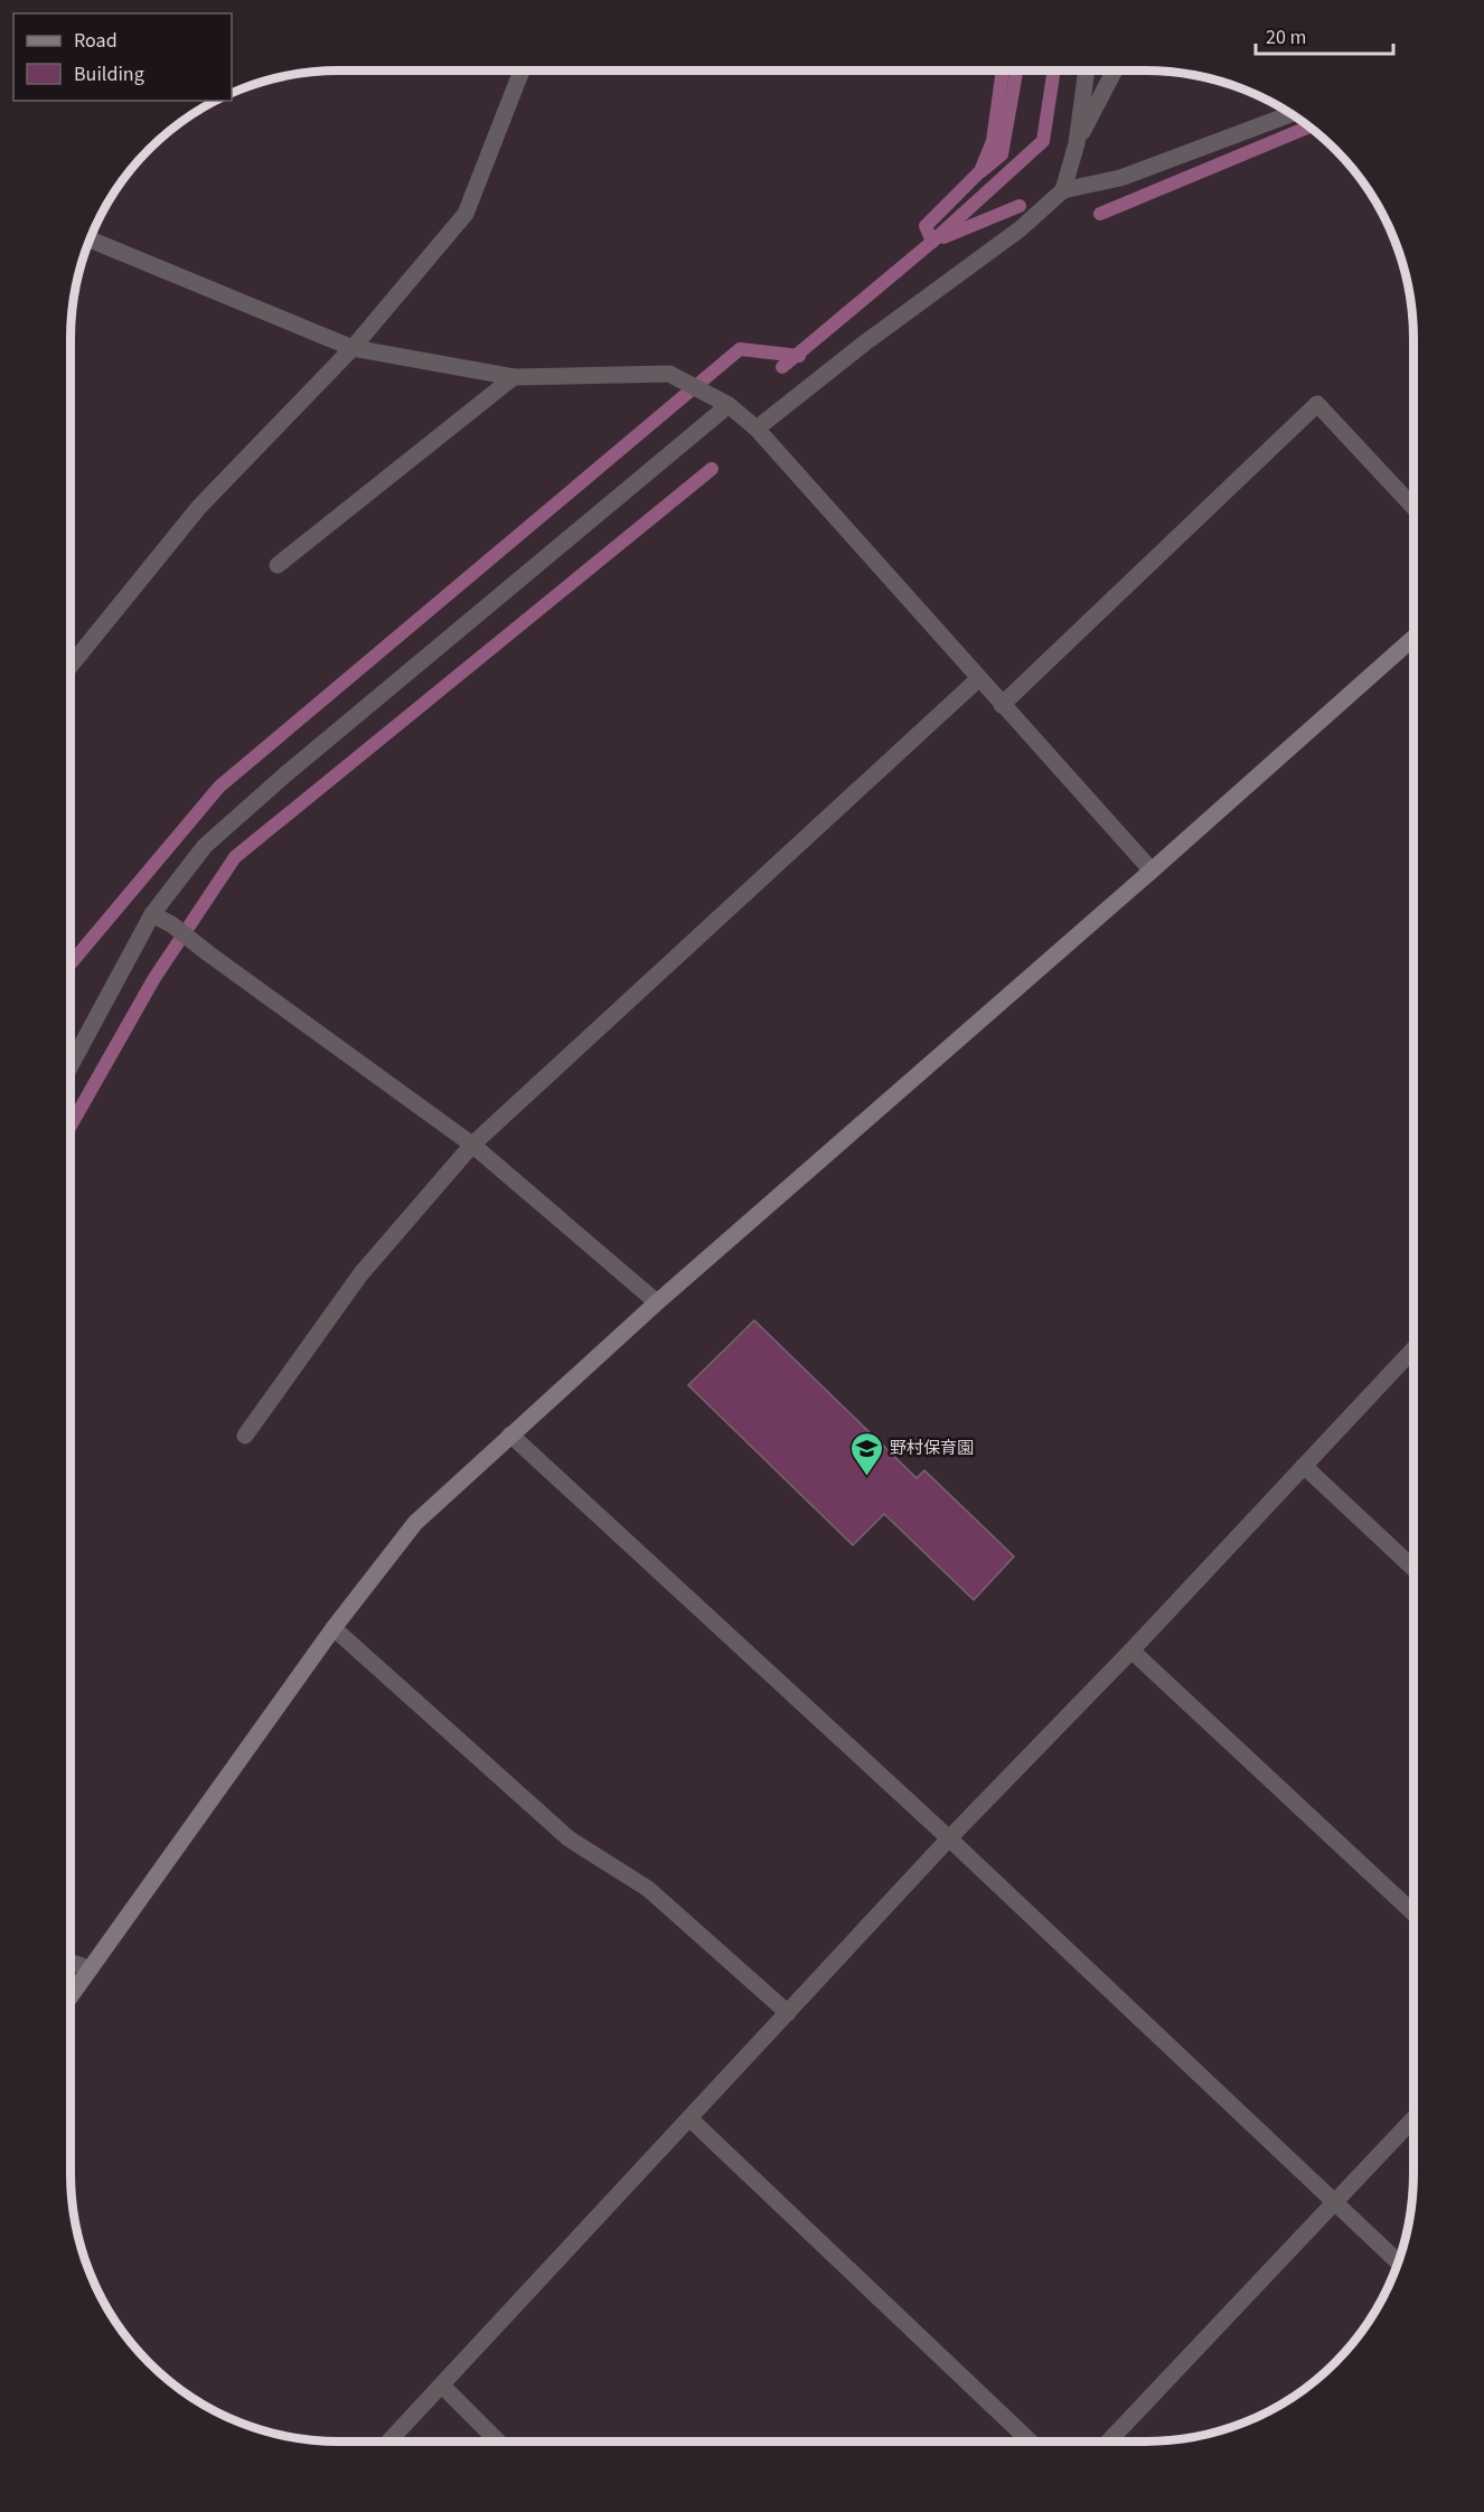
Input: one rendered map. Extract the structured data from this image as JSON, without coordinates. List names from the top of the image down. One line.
{"places":{"school or university":["野村保育園"]},"legend":["Road","Building"],"scale_bar":"20 m"}
